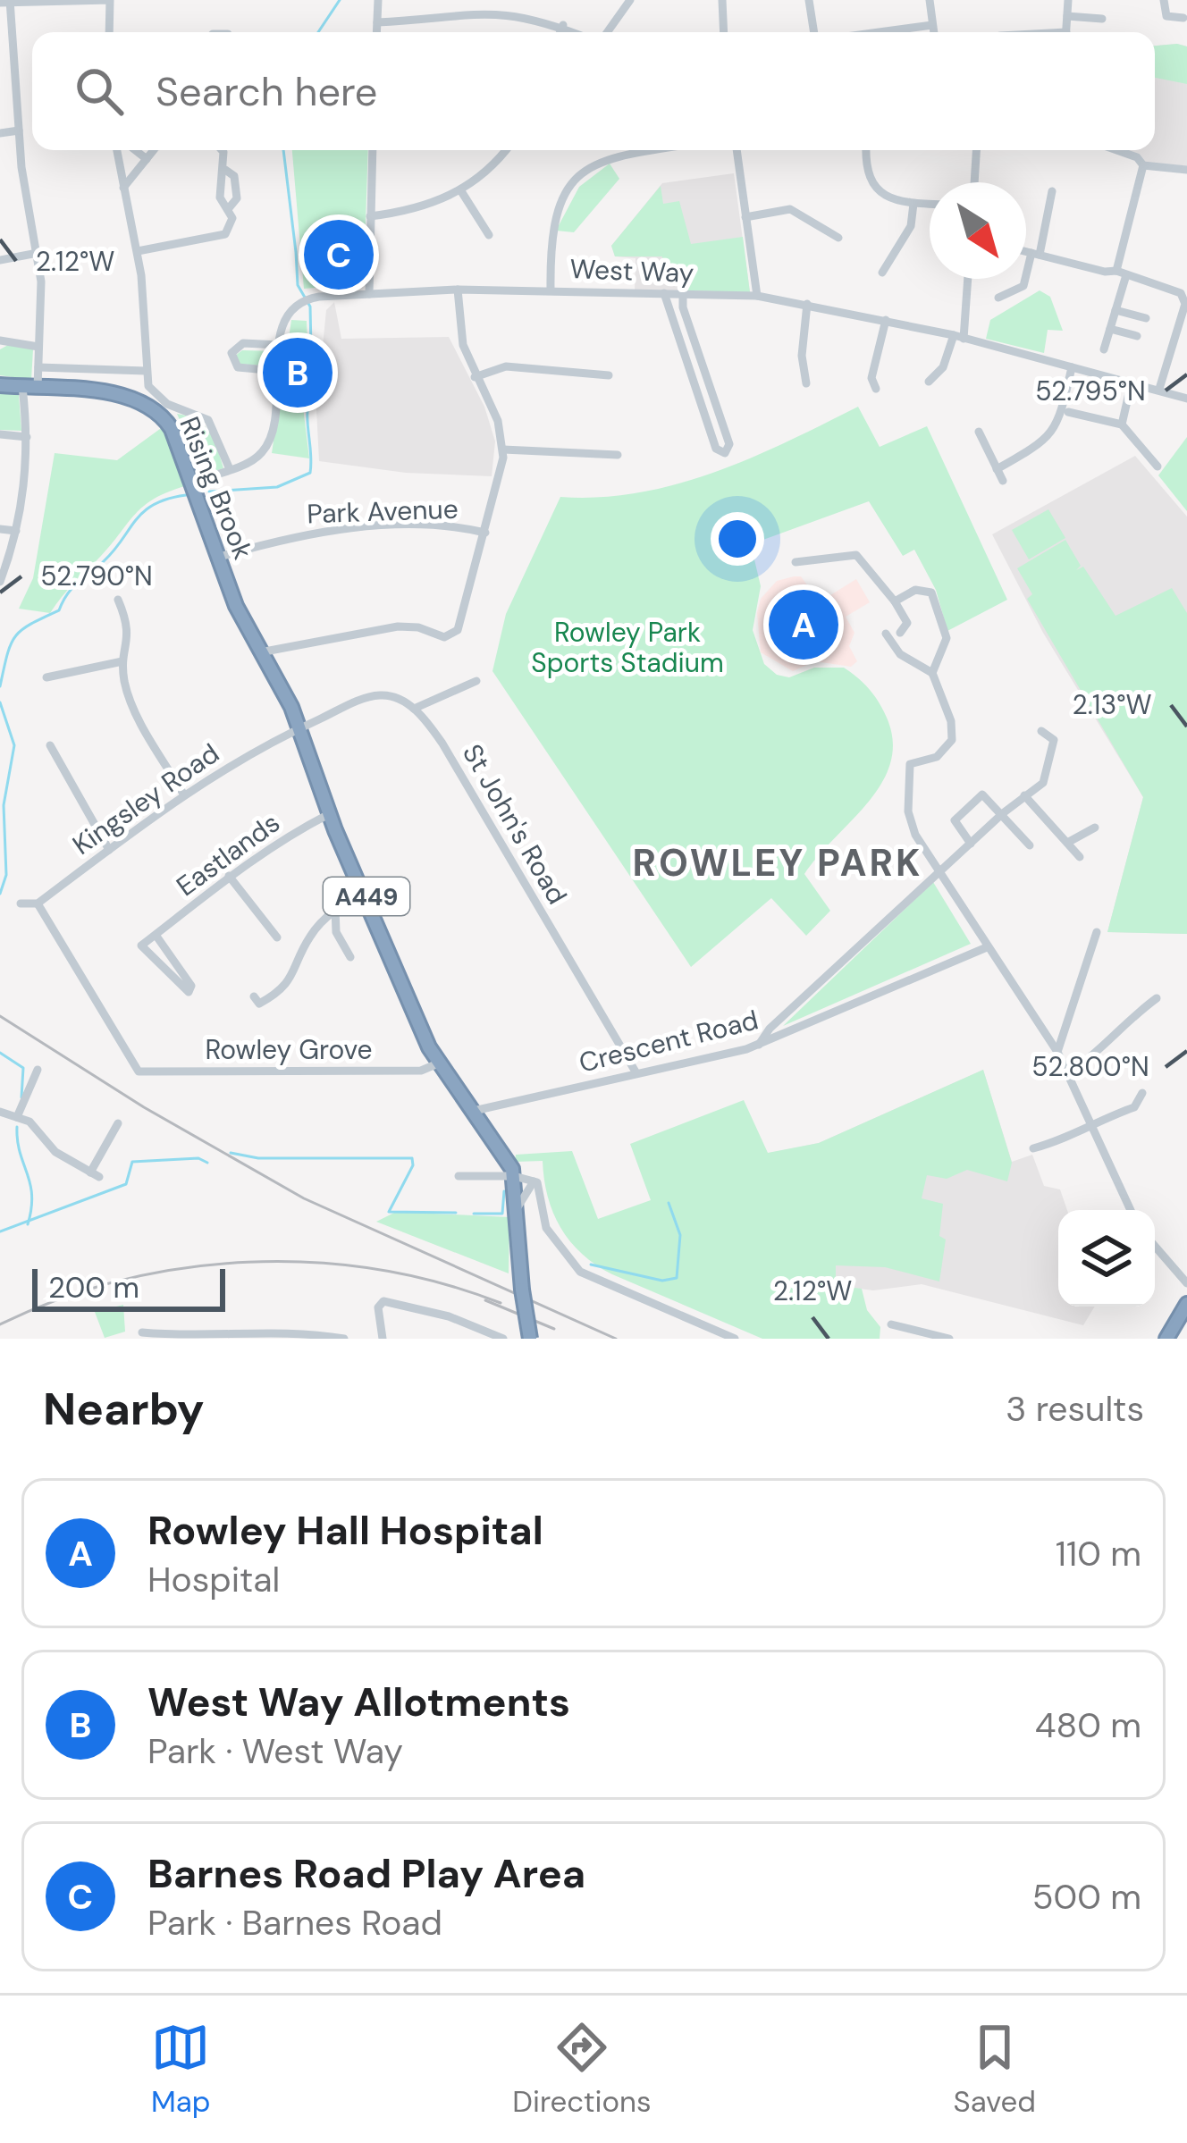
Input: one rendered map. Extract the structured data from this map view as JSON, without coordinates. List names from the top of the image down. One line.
{"streets":{"highway":["Rising Brook","A449"],"street":["West Way","Park Avenue","Kingsley Road","St John's Road","Eastlands","Crescent Road","Rowley Grove"]},"crossings":[["West Way","Rising Brook"],["Rising Brook","Park Avenue"],["Rising Brook","Kingsley Road"],["Rising Brook","A449"],["Kingsley Road","A449"],["Kingsley Road","Rowley Grove"],["St John's Road","Crescent Road"],["Eastlands","A449"],["A449","Crescent Road"],["A449","Rowley Grove"]],"districts":["ROWLEY PARK"],"parks":["Rowley Park Sports Stadium"],"scale_bar":"200 m","north":"bottom right","page":{"search":"Search here","pins":["C","B","A"],"scale":"200 m","heading":["Nearby","3 results"],"list":[{"mark":"A","name":"Rowley Hall Hospital","note":"Hospital","value":"110 m"},{"mark":"B","name":"West Way Allotments","note":"Park · West Way","value":"480 m"},{"mark":"C","name":"Barnes Road Play Area","note":"Park · Barnes Road","value":"500 m"}],"nav":["Map","Directions","Saved"]},"coordinates":["2.12°W","52.795°N","52.790°N","2.13°W","52.800°N"]}
